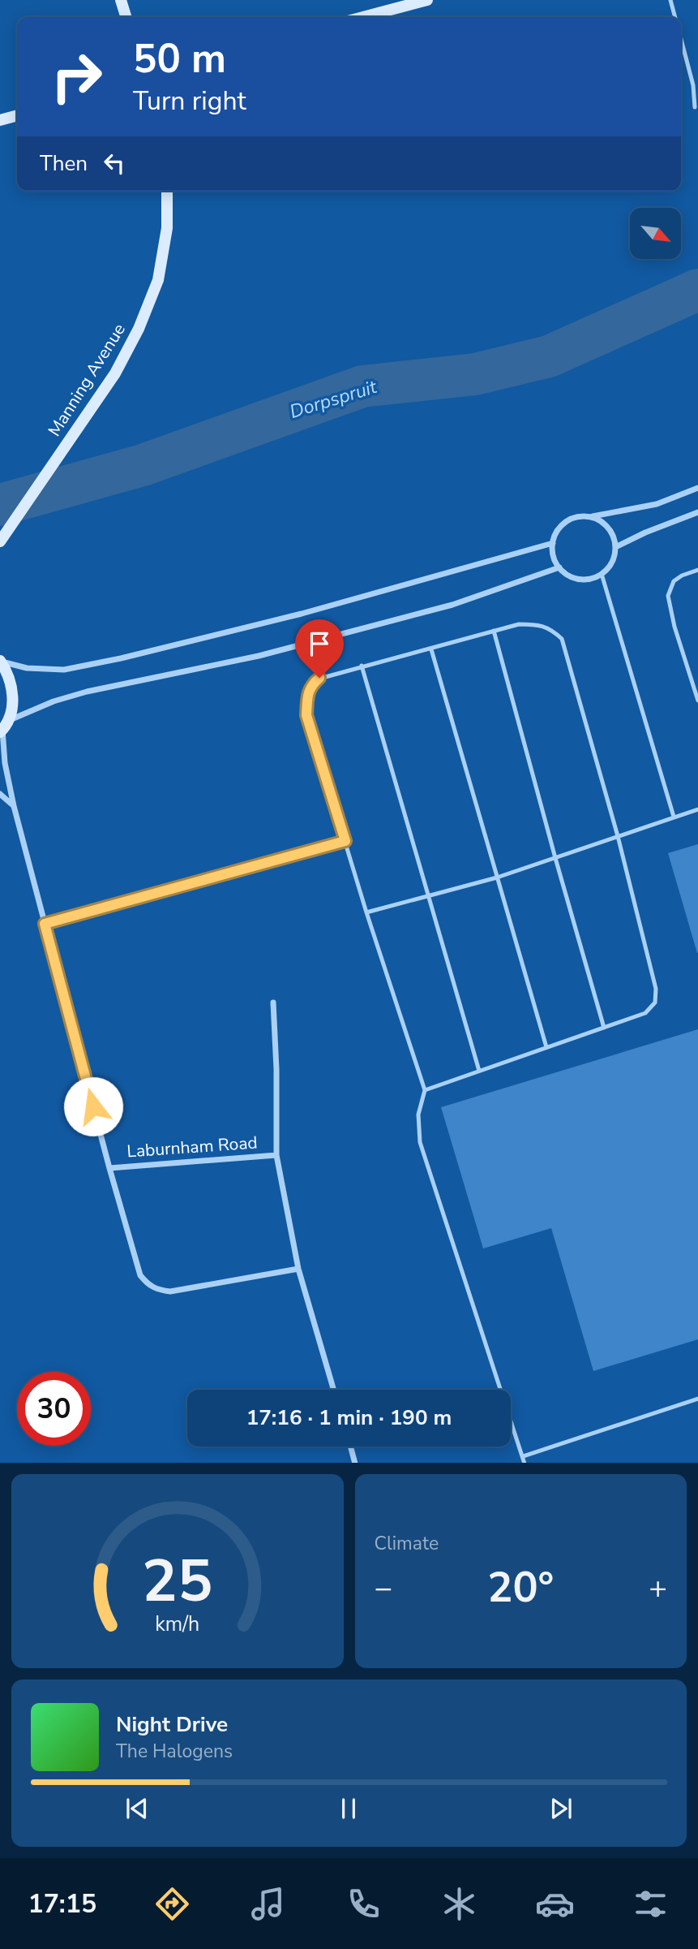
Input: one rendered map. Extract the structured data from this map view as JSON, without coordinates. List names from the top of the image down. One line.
{"streets":{"street":["Manning Avenue","Laburnham Road"]},"water":["Dorpspruit"],"north":"bottom right","page":{"turn":["50 m","Turn right"],"then":"Then","limit":"30","trip":"17:16 · 1 min · 190 m","tile":"Climate","heat":["−","20°","+"],"song":["Night Drive","The Halogens"],"tabs":"17:15","gauge":["25","km/h"]}}
